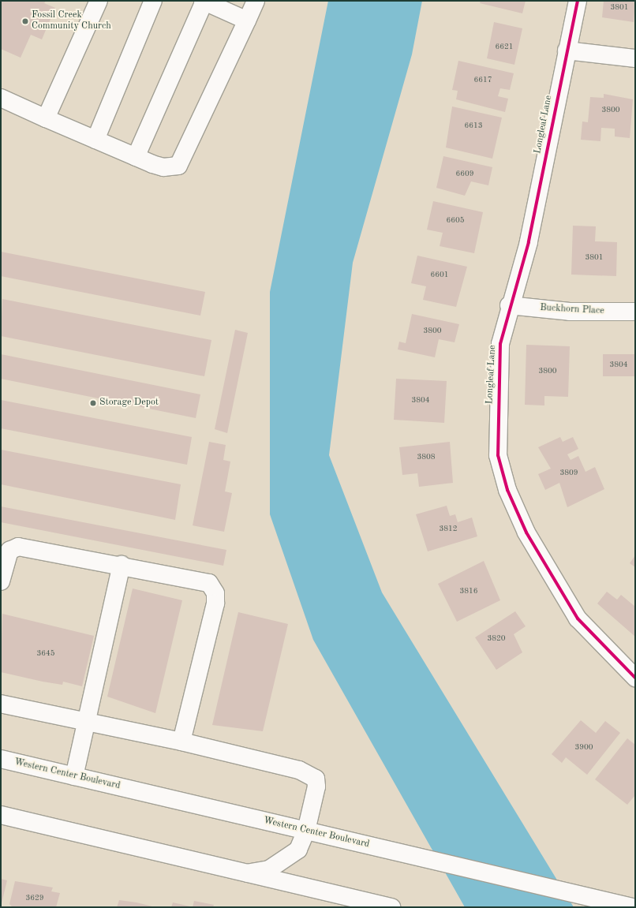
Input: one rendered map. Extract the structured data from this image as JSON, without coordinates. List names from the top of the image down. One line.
{"streets":{"main road":["Longleaf Lane","Buckhorn Place","Western Center Boulevard"]},"crossings":[["Longleaf Lane","Buckhorn Place"]],"places":["Fossil Creek Community Church","Storage Depot"],"house_numbers":["3801","6621","6617","3800","6613","6609","6605","3801","6601","3800","3804","3800","3804","3808","3809","3812","3816","3820","3645","3900","3629"]}
